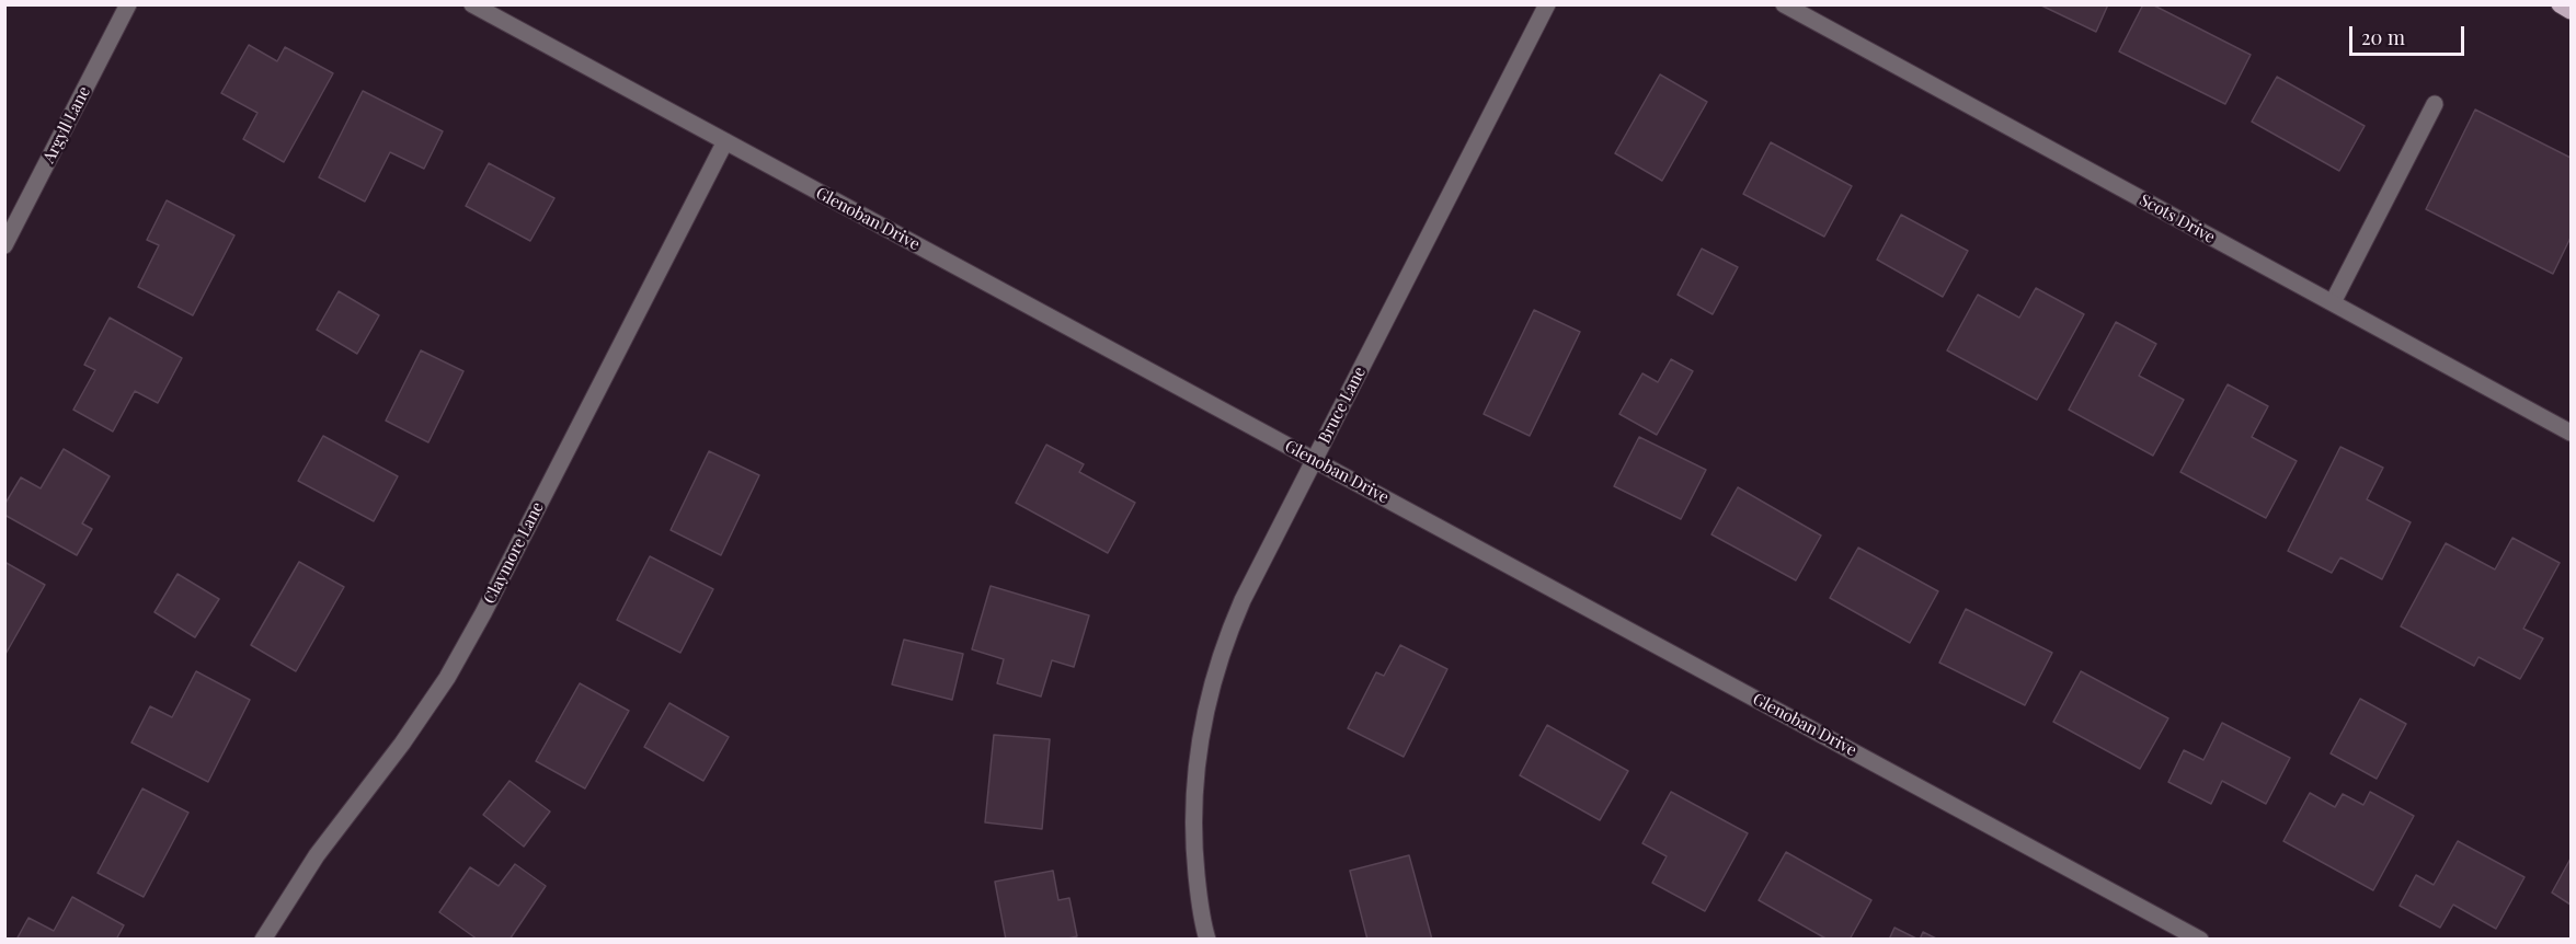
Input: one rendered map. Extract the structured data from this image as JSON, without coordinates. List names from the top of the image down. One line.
{"streets":{"street":["Argyll Lane","Glenoban Drive","Scots Drive","Bruce Lane","Claymore Lane"]},"crossings":[["Glenoban Drive","Bruce Lane"],["Glenoban Drive","Claymore Lane"]],"scale_bar":"20 m"}
